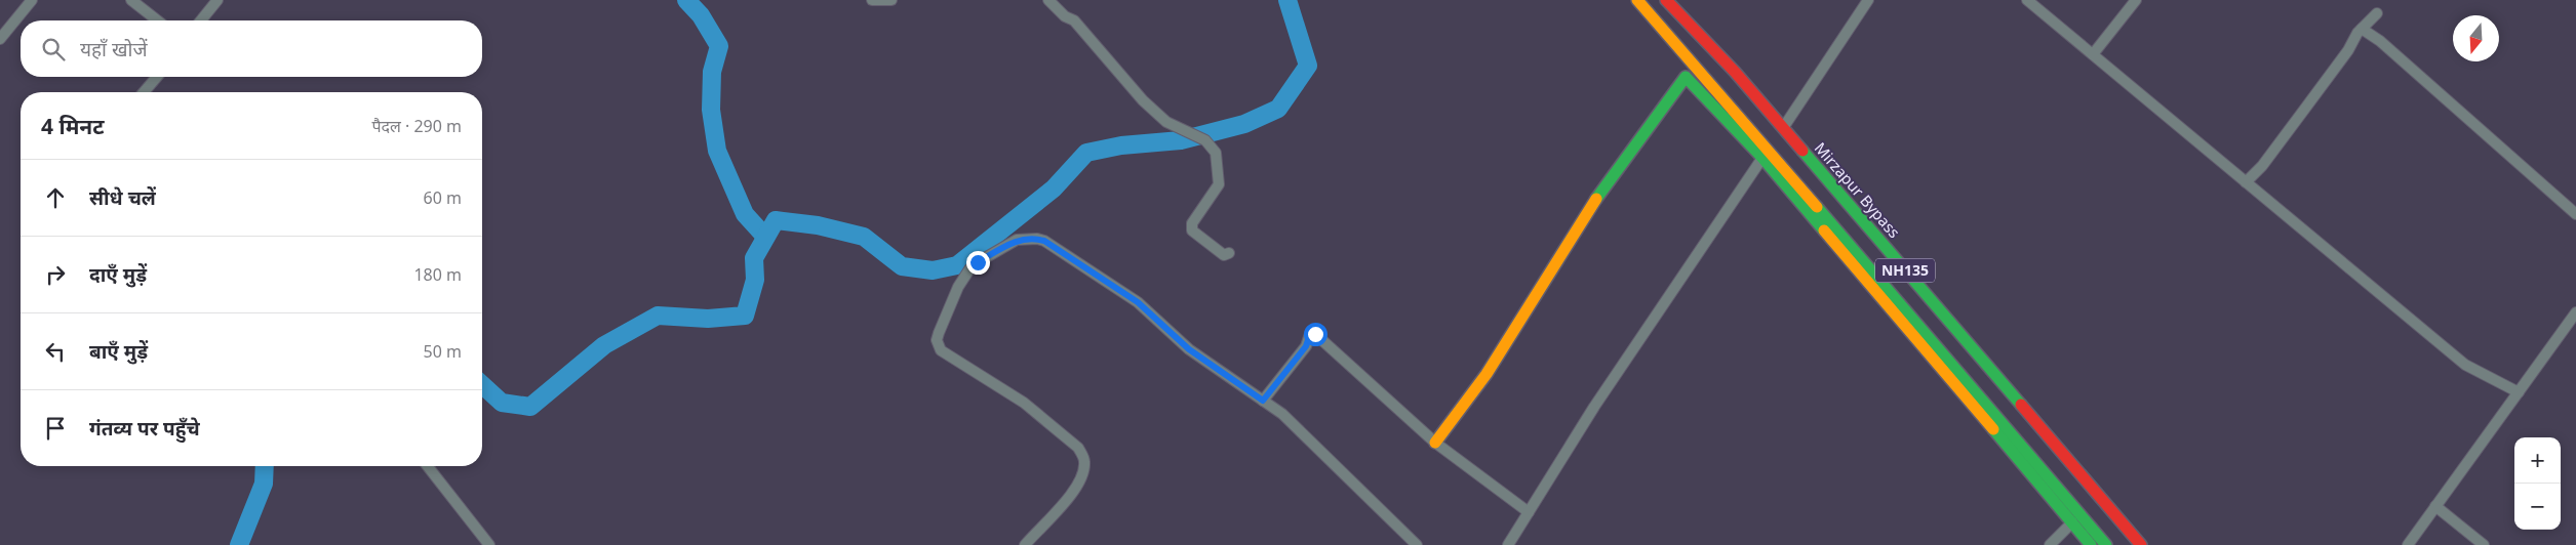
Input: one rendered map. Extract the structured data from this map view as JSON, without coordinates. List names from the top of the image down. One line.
{"streets":{"main road":["Mirzapur Bypass","NH135"]},"north":"bottom","page":{"search":"यहाँ खोजें","heading":["4 मिनट","पैदल · 290 m"],"list":[["सीधे चलें","60 m"],["दाएँ मुड़ें","180 m"],["बाएँ मुड़ें","50 m"],"गंतव्य पर पहुँचे"],"map_buttons":["+","−"]}}
